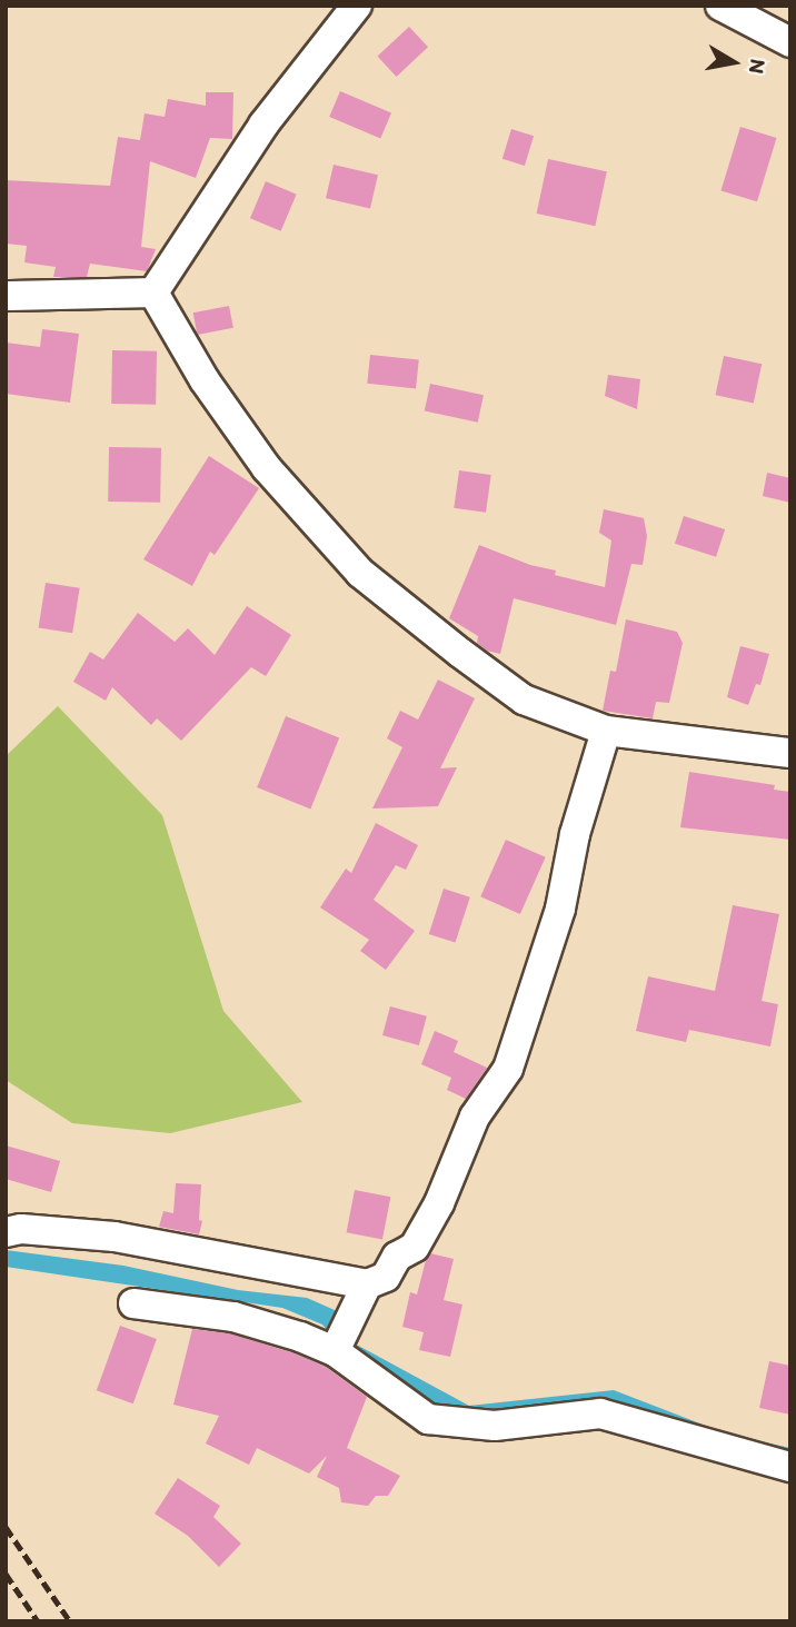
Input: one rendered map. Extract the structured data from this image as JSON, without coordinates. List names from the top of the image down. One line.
{"north":"right"}
